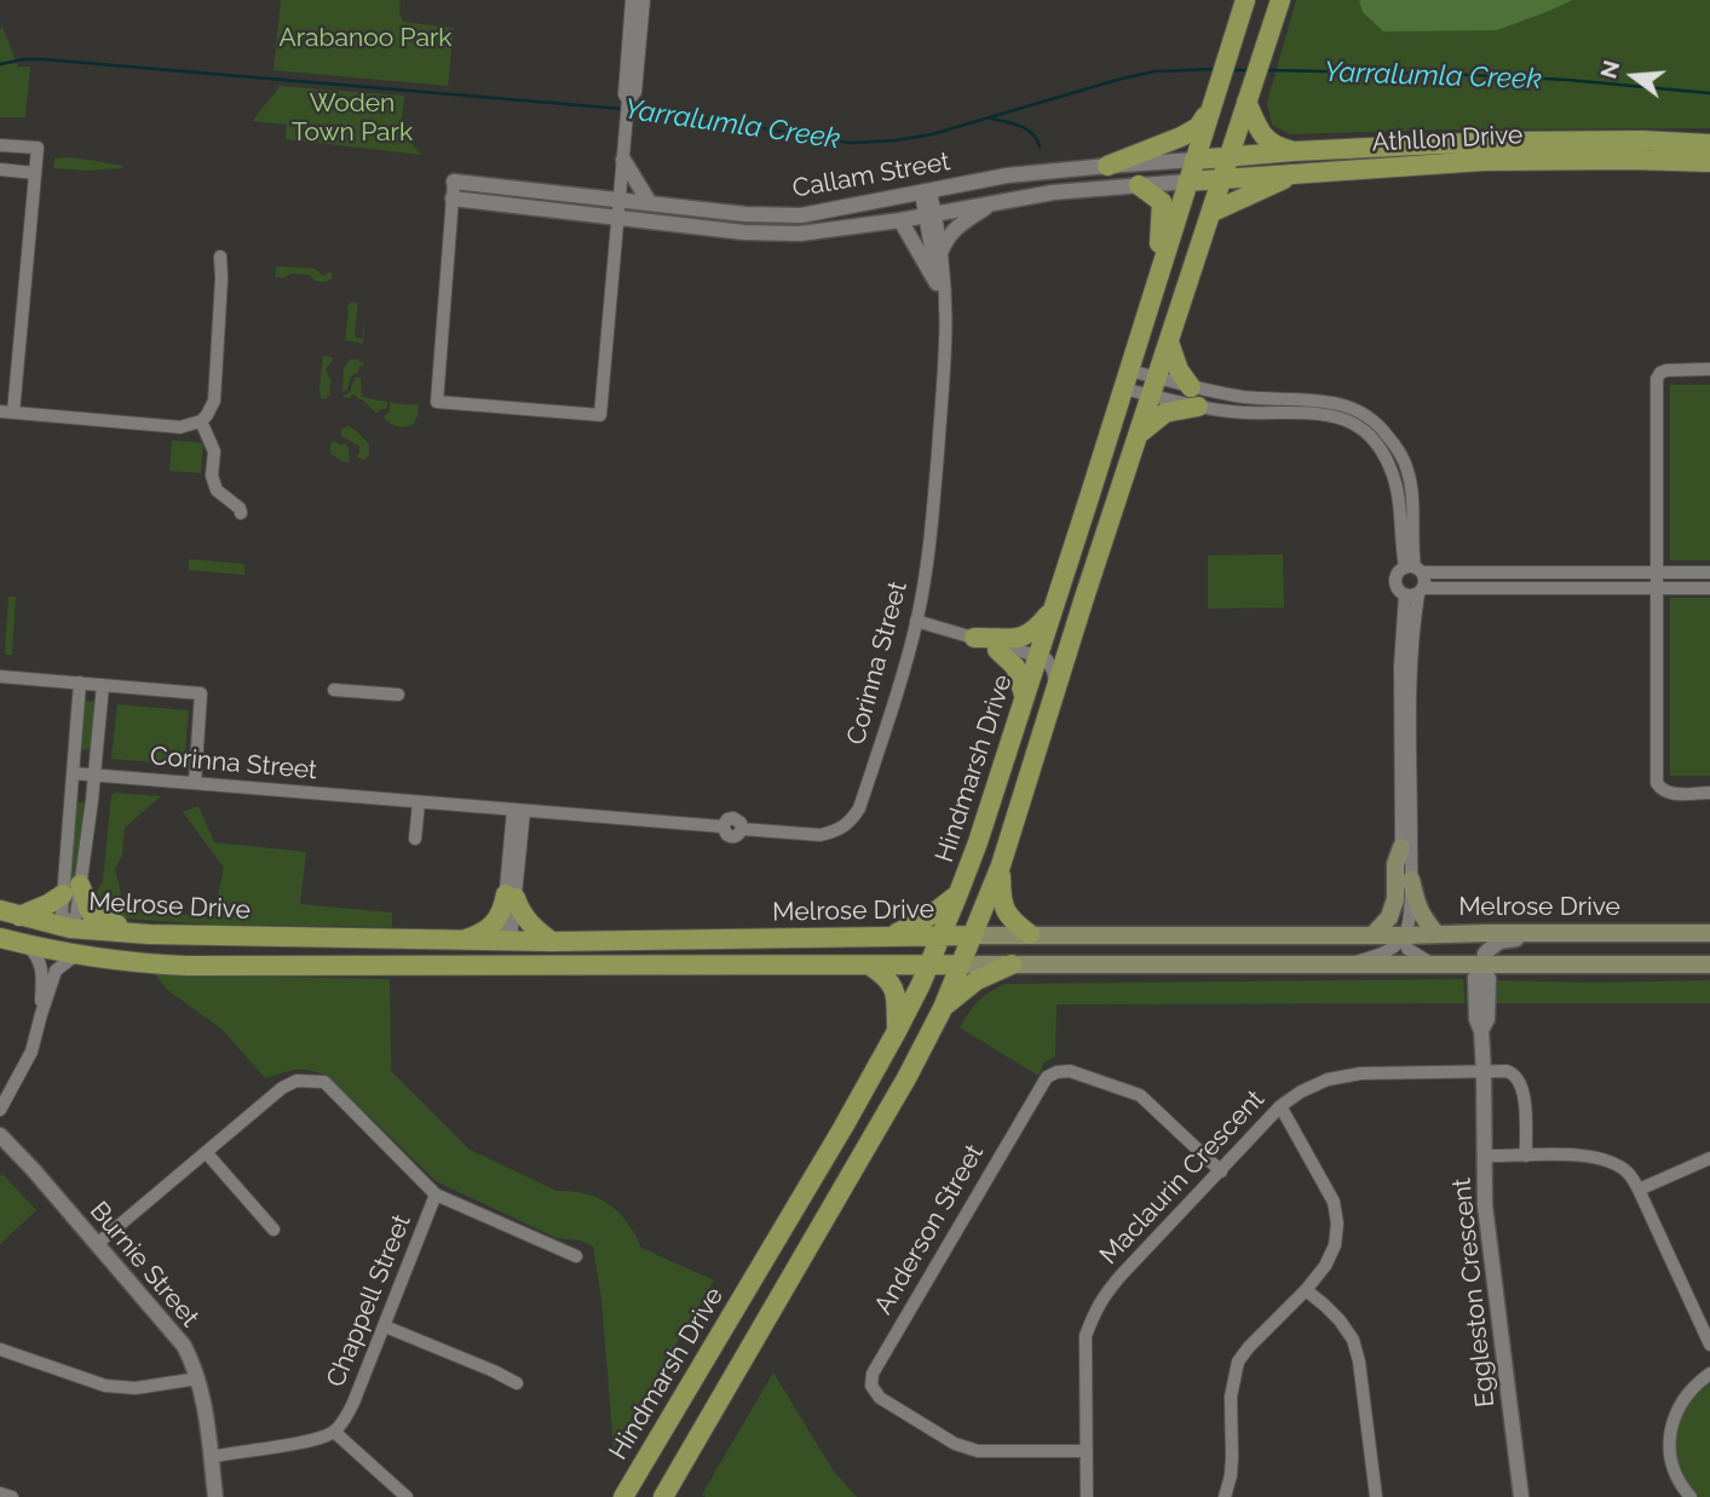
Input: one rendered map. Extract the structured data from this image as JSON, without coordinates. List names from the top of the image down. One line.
{"streets":{"main road":["Athllon Drive","Hindmarsh Drive","Melrose Drive"],"street":["Callam Street","Corinna Street","Maclaurin Crescent","Anderson Street","Burnie Street","Eggleston Crescent","Chappell Street"]},"crossings":[["Athllon Drive","Callam Street"],["Athllon Drive","Hindmarsh Drive"],["Callam Street","Corinna Street"],["Callam Street","Hindmarsh Drive"],["Hindmarsh Drive","Melrose Drive"],["Melrose Drive","Eggleston Crescent"],["Maclaurin Crescent","Anderson Street"],["Maclaurin Crescent","Eggleston Crescent"],["Burnie Street","Chappell Street"]],"water":["Yarralumla Creek"],"parks":["Arabanoo Park","Woden Town Park"],"north":"left"}
